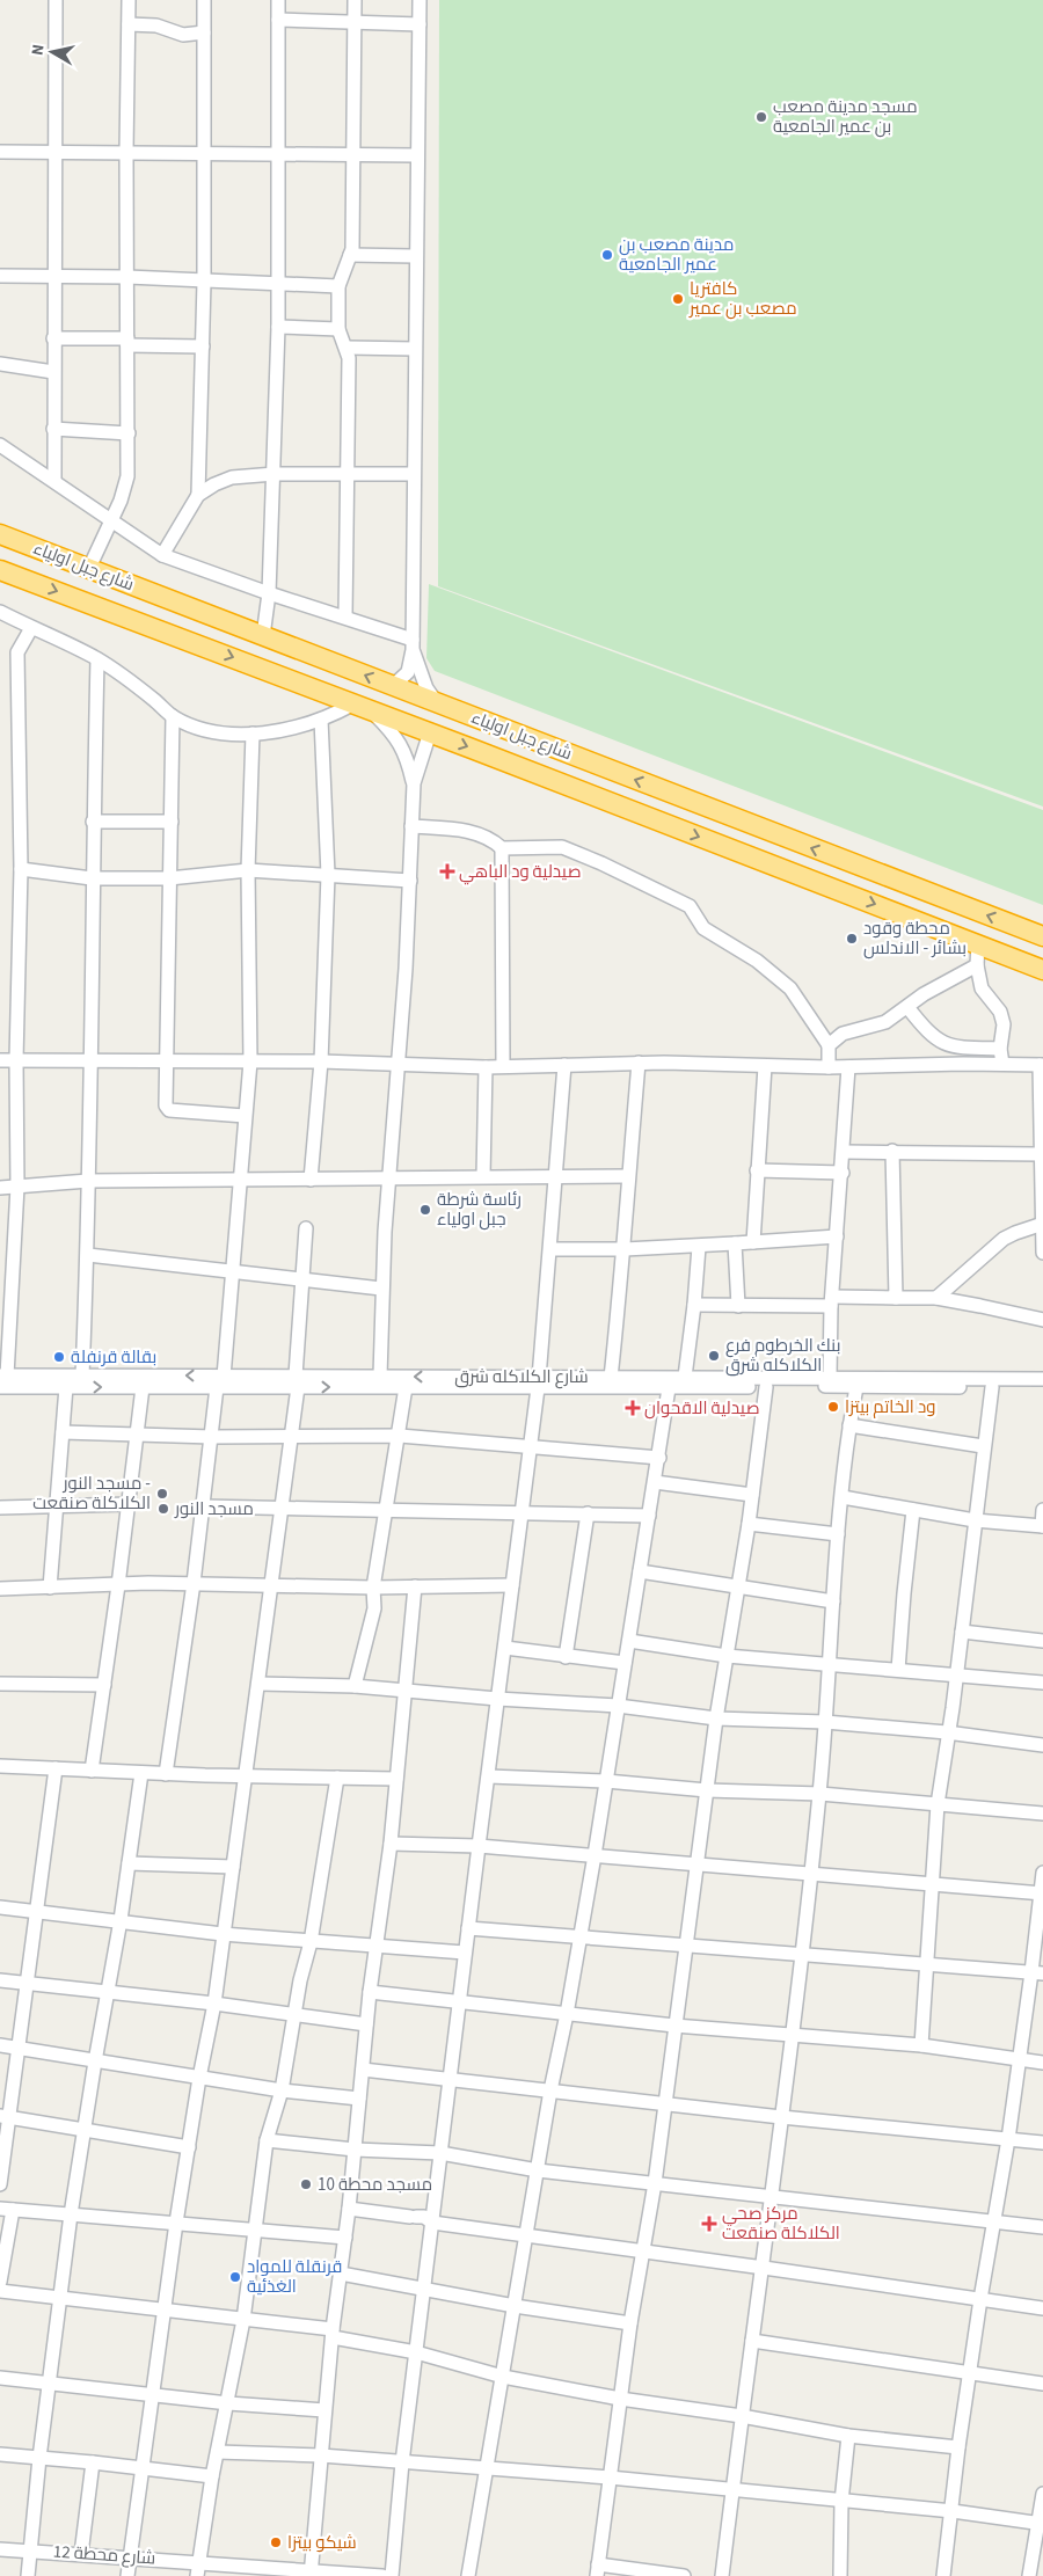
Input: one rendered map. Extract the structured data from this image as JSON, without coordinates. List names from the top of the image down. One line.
{"streets":{"highway":["شارع جبل اولياء"],"street":["شارع الكلاكله شرق","شارع محطة 12"]},"places":{"other":["مسجد مدينة مصعب بن عمير الجامعية","مدينة مصعب بن عمير الجامعية","كافتريا مصعب بن عمير","محطة وقود بشائر - الاندلس","رئاسة شرطة جبل اولياء","بنك الخرطوم فرع الكلاكله شرق","بقالة قرنفلة","ود الخاتم بيتزا","مسجد النور - الكلاكلة صنقعت","مسجد النور","مسجد محطة 10","قرنقلة للمواد الغذئية","شيكو بيتزا"],"health":["صيدلية ود الباهي","صيدلية الاقحوان","مركز صحي الكلاكلة صنقعت"]},"north":"left"}
